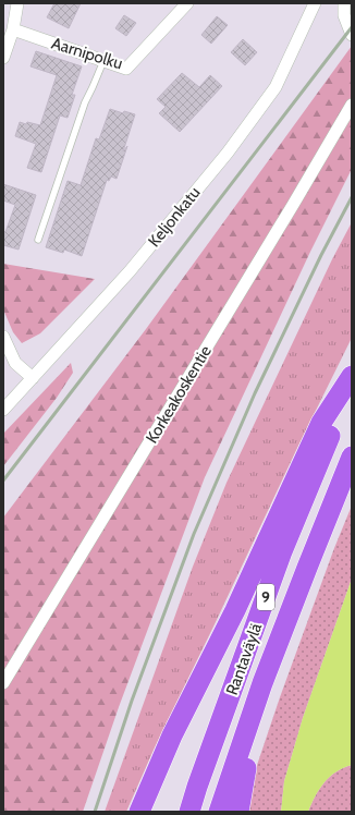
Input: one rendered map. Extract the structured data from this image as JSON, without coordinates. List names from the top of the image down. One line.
{"streets":{"highway":["9","Rantaväylä"],"street":["Aarnipolku","Keljonkatu","Korkeakoskentie"]}}
